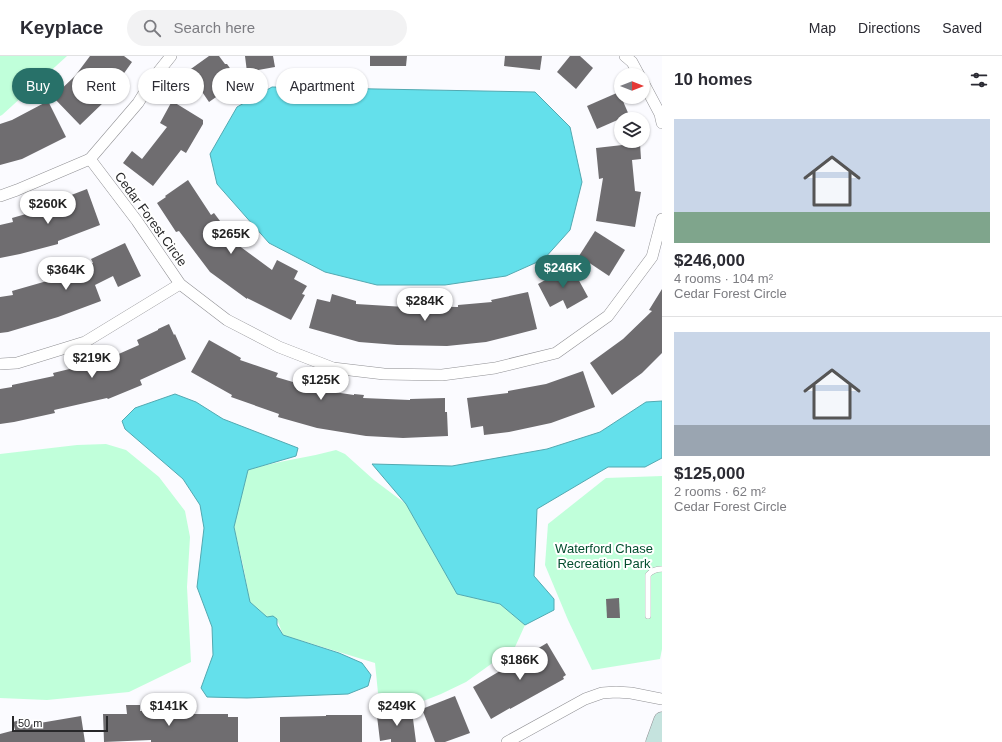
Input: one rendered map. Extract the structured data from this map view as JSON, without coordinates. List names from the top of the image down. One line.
{"streets":{"street":["Cedar Forest Circle"]},"parks":["Waterford Chase Recreation Park"],"scale_bar":"50 m","north":"right","page":{"header":"Keyplace","search":"Search here","nav":["Map","Directions","Saved"],"heading":"10 homes","chip":["Buy","Rent","Filters","New","Apartment"],"list":[{"name":"$246,000","note":"4 rooms · 104 m² · Cedar Forest Circle"},{"name":"$125,000","note":"2 rooms · 62 m² · Cedar Forest Circle"}],"price":["$260K","$265K","$246K","$364K","$284K","$219K","$125K","$186K","$141K","$249K"],"scale":"50 m"}}
